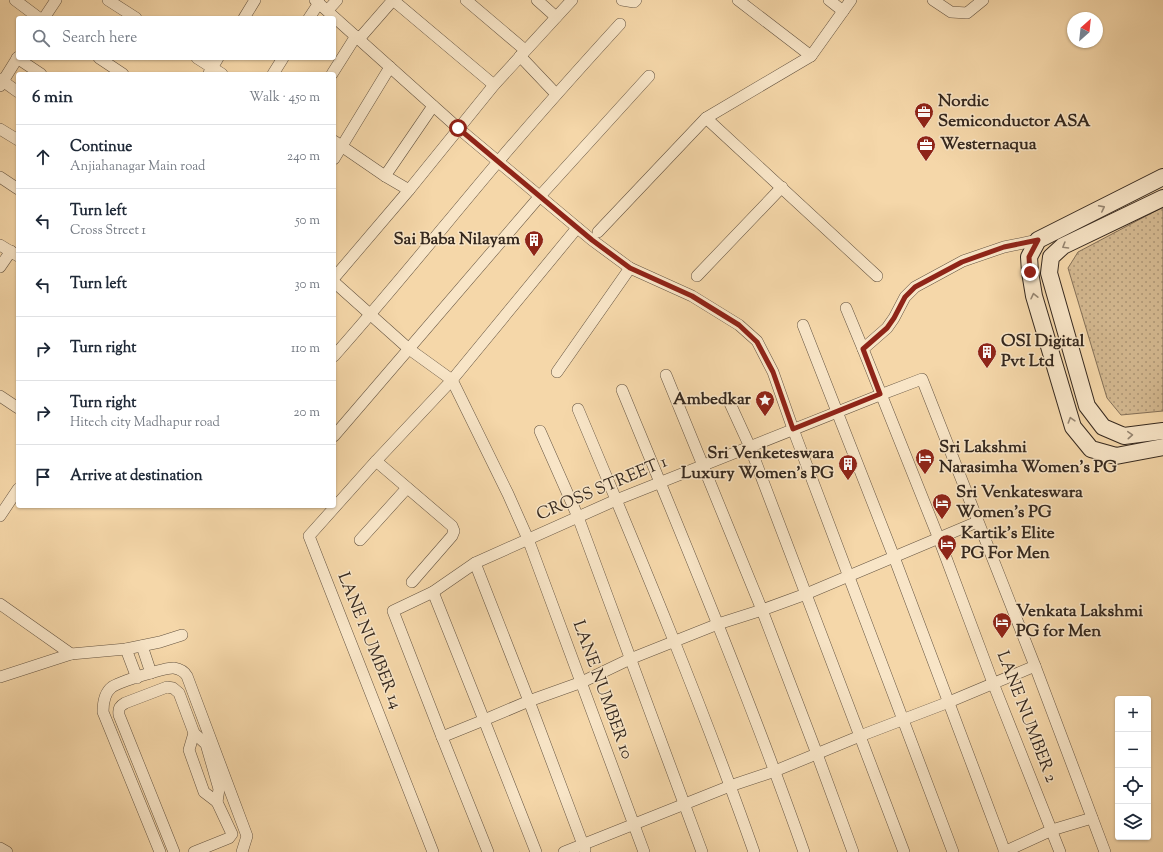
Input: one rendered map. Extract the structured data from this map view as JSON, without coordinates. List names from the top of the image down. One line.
{"streets":{"street":["CROSS STREET 1","LANE NUMBER 14","LANE NUMBER 10","LANE NUMBER 2"]},"crossings":[["CROSS STREET 1","LANE NUMBER 10"],["CROSS STREET 1","LANE NUMBER 2"]],"places":{"office":["Nordic Semiconductor ASA","Westernaqua"],"building":["Sai Baba Nilayam","OSI Digital Pvt Ltd","Sri Venketeswara Luxury Women's PG"],"place":["Ambedkar"],"hotel":["Sri Lakshmi Narasimha Women's PG","Sri Venkateswara Women's PG","Kartik's Elite PG For Men","Venkata Lakshmi PG for Men"]},"north":"top right","page":{"search":"Search here","heading":["6 min","Walk · 450 m"],"list":[["Continue","Anjiahanagar Main road","240 m"],["Turn left","Cross Street 1","50 m"],["Turn left","30 m"],["Turn right","110 m"],["Turn right","Hitech city Madhapur road","20 m"],"Arrive at destination"],"map_buttons":["+","−"]}}
